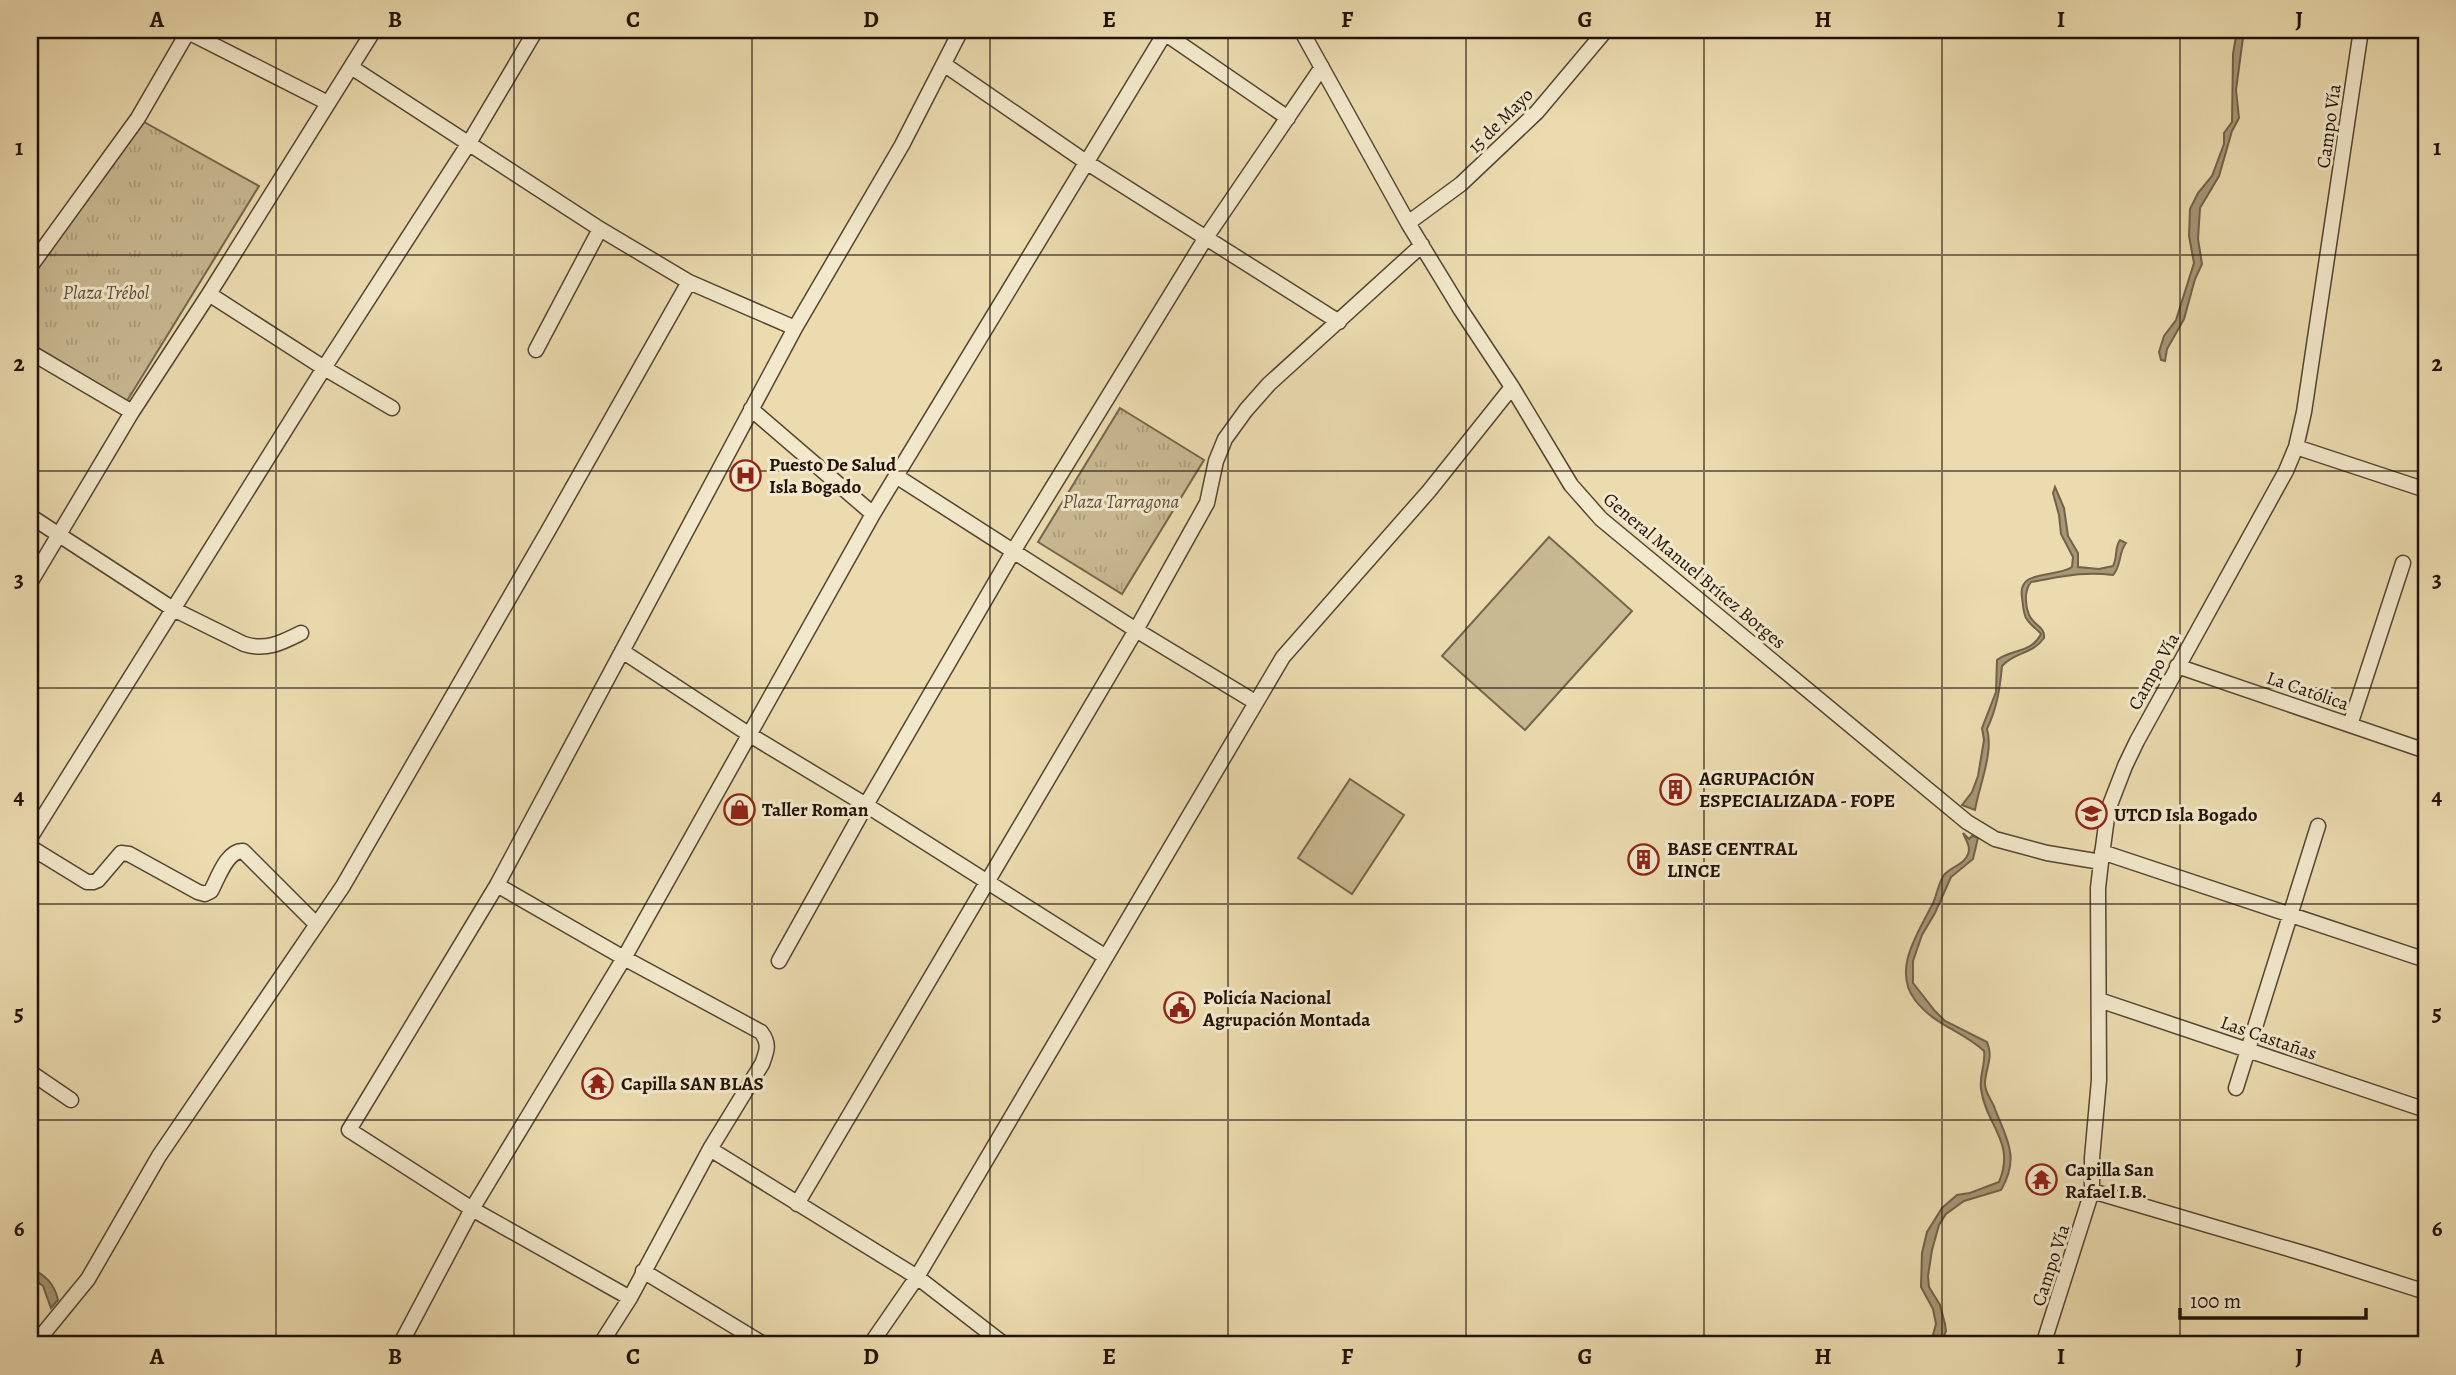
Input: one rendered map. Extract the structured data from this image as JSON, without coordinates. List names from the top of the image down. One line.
{"streets":{"street":["15 de Mayo","Campo Vía","General Manuel Brítez Borges","La Católica","Las Castañas"]},"crossings":[["15 de Mayo","General Manuel Brítez Borges"],["Campo Vía","General Manuel Brítez Borges"],["Campo Vía","La Católica"],["Campo Vía","Las Castañas"]],"parks":["Plaza Trébol","Plaza Tarragona"],"places":{"hospital":["Puesto De Salud Isla Bogado"],"building":["AGRUPACIÓN ESPECIALIZADA - FOPE","BASE CENTRAL LINCE"],"shop":["Taller Roman"],"school or university":["UTCD Isla Bogado"],"public building":["Policía Nacional Agrupación Montada"],"temple":["Capilla SAN BLAS","Capilla San Rafael I.B."]},"scale_bar":"100 m","grid":{"columns":["A","B","C","D","E","F","G","H","I","J"],"rows":["1","2","3","4","5","6"]}}
